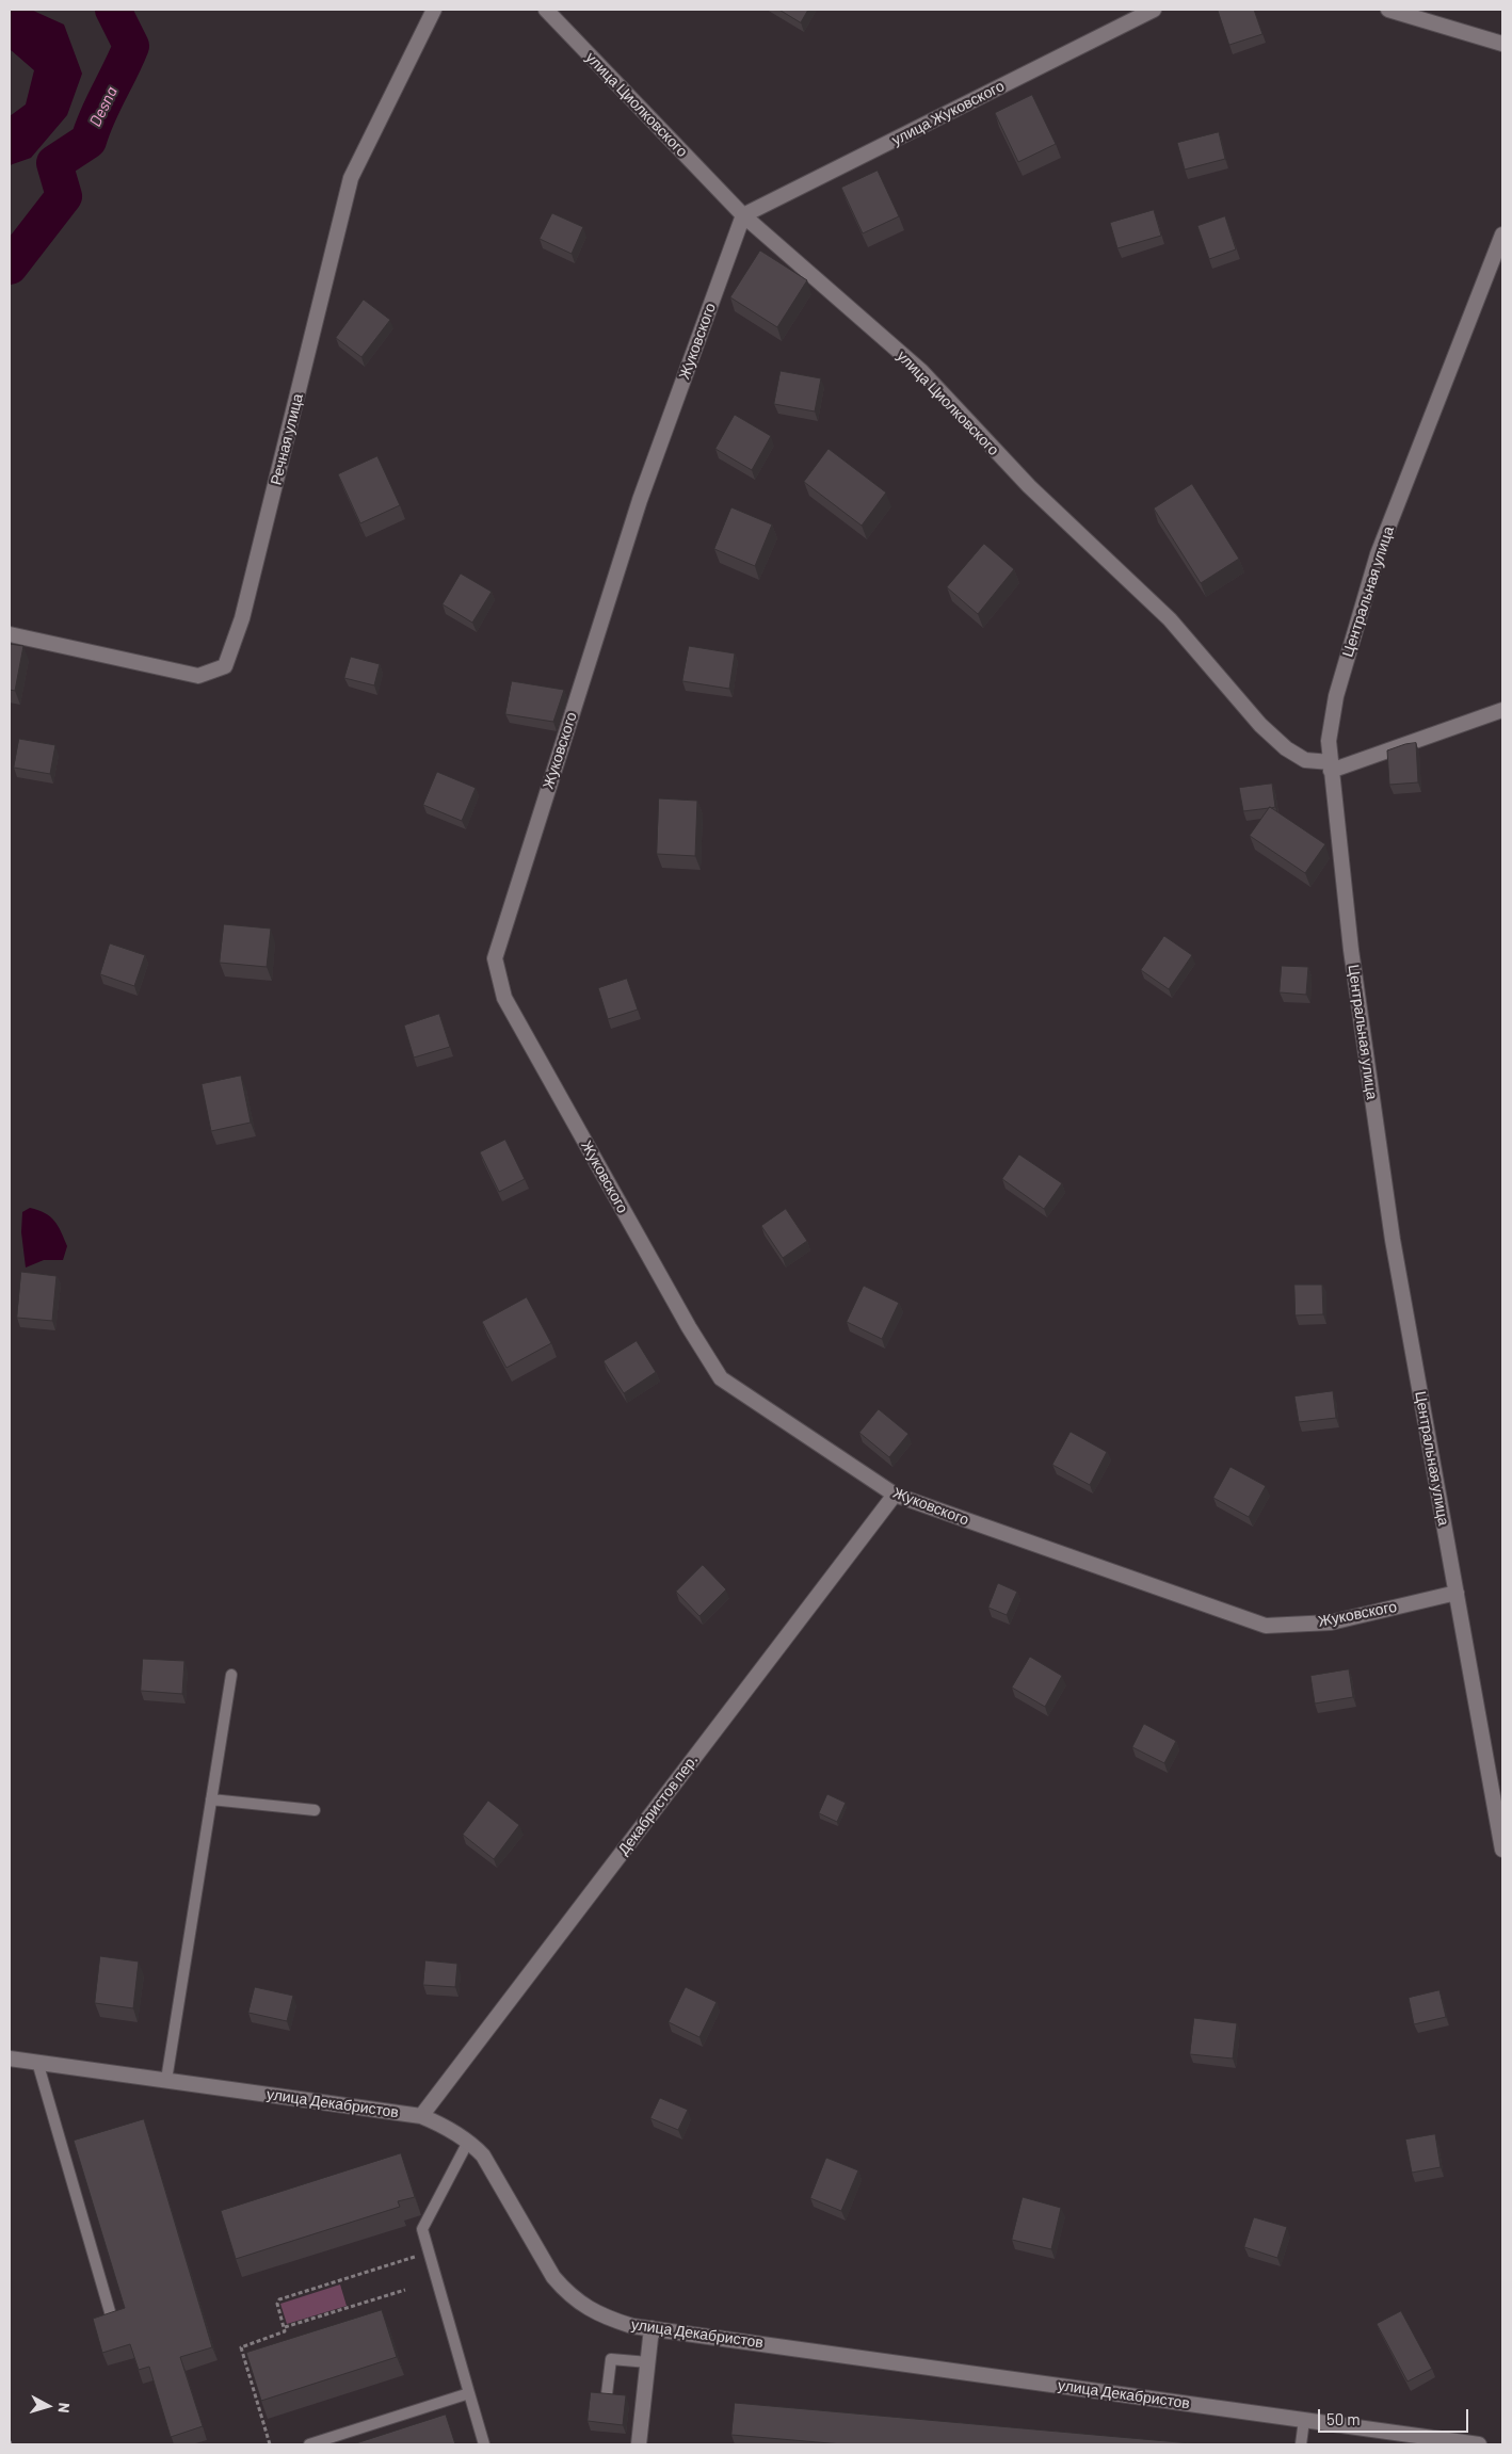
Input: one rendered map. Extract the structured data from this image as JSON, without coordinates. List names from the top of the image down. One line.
{"streets":{"street":["улица Циолковского","улица Жуковского","Жуковского","Речная улица","Центральная улица","Декабристов пер.","улица Декабристов"]},"crossings":[["улица Циолковского","улица Жуковского"],["улица Циолковского","Жуковского"],["улица Циолковского","Центральная улица"],["улица Жуковского","Жуковского"],["Жуковского","Центральная улица"],["Жуковского","Декабристов пер."],["Декабристов пер.","улица Декабристов"]],"water":["Desna"],"scale_bar":"50 m","north":"right"}
